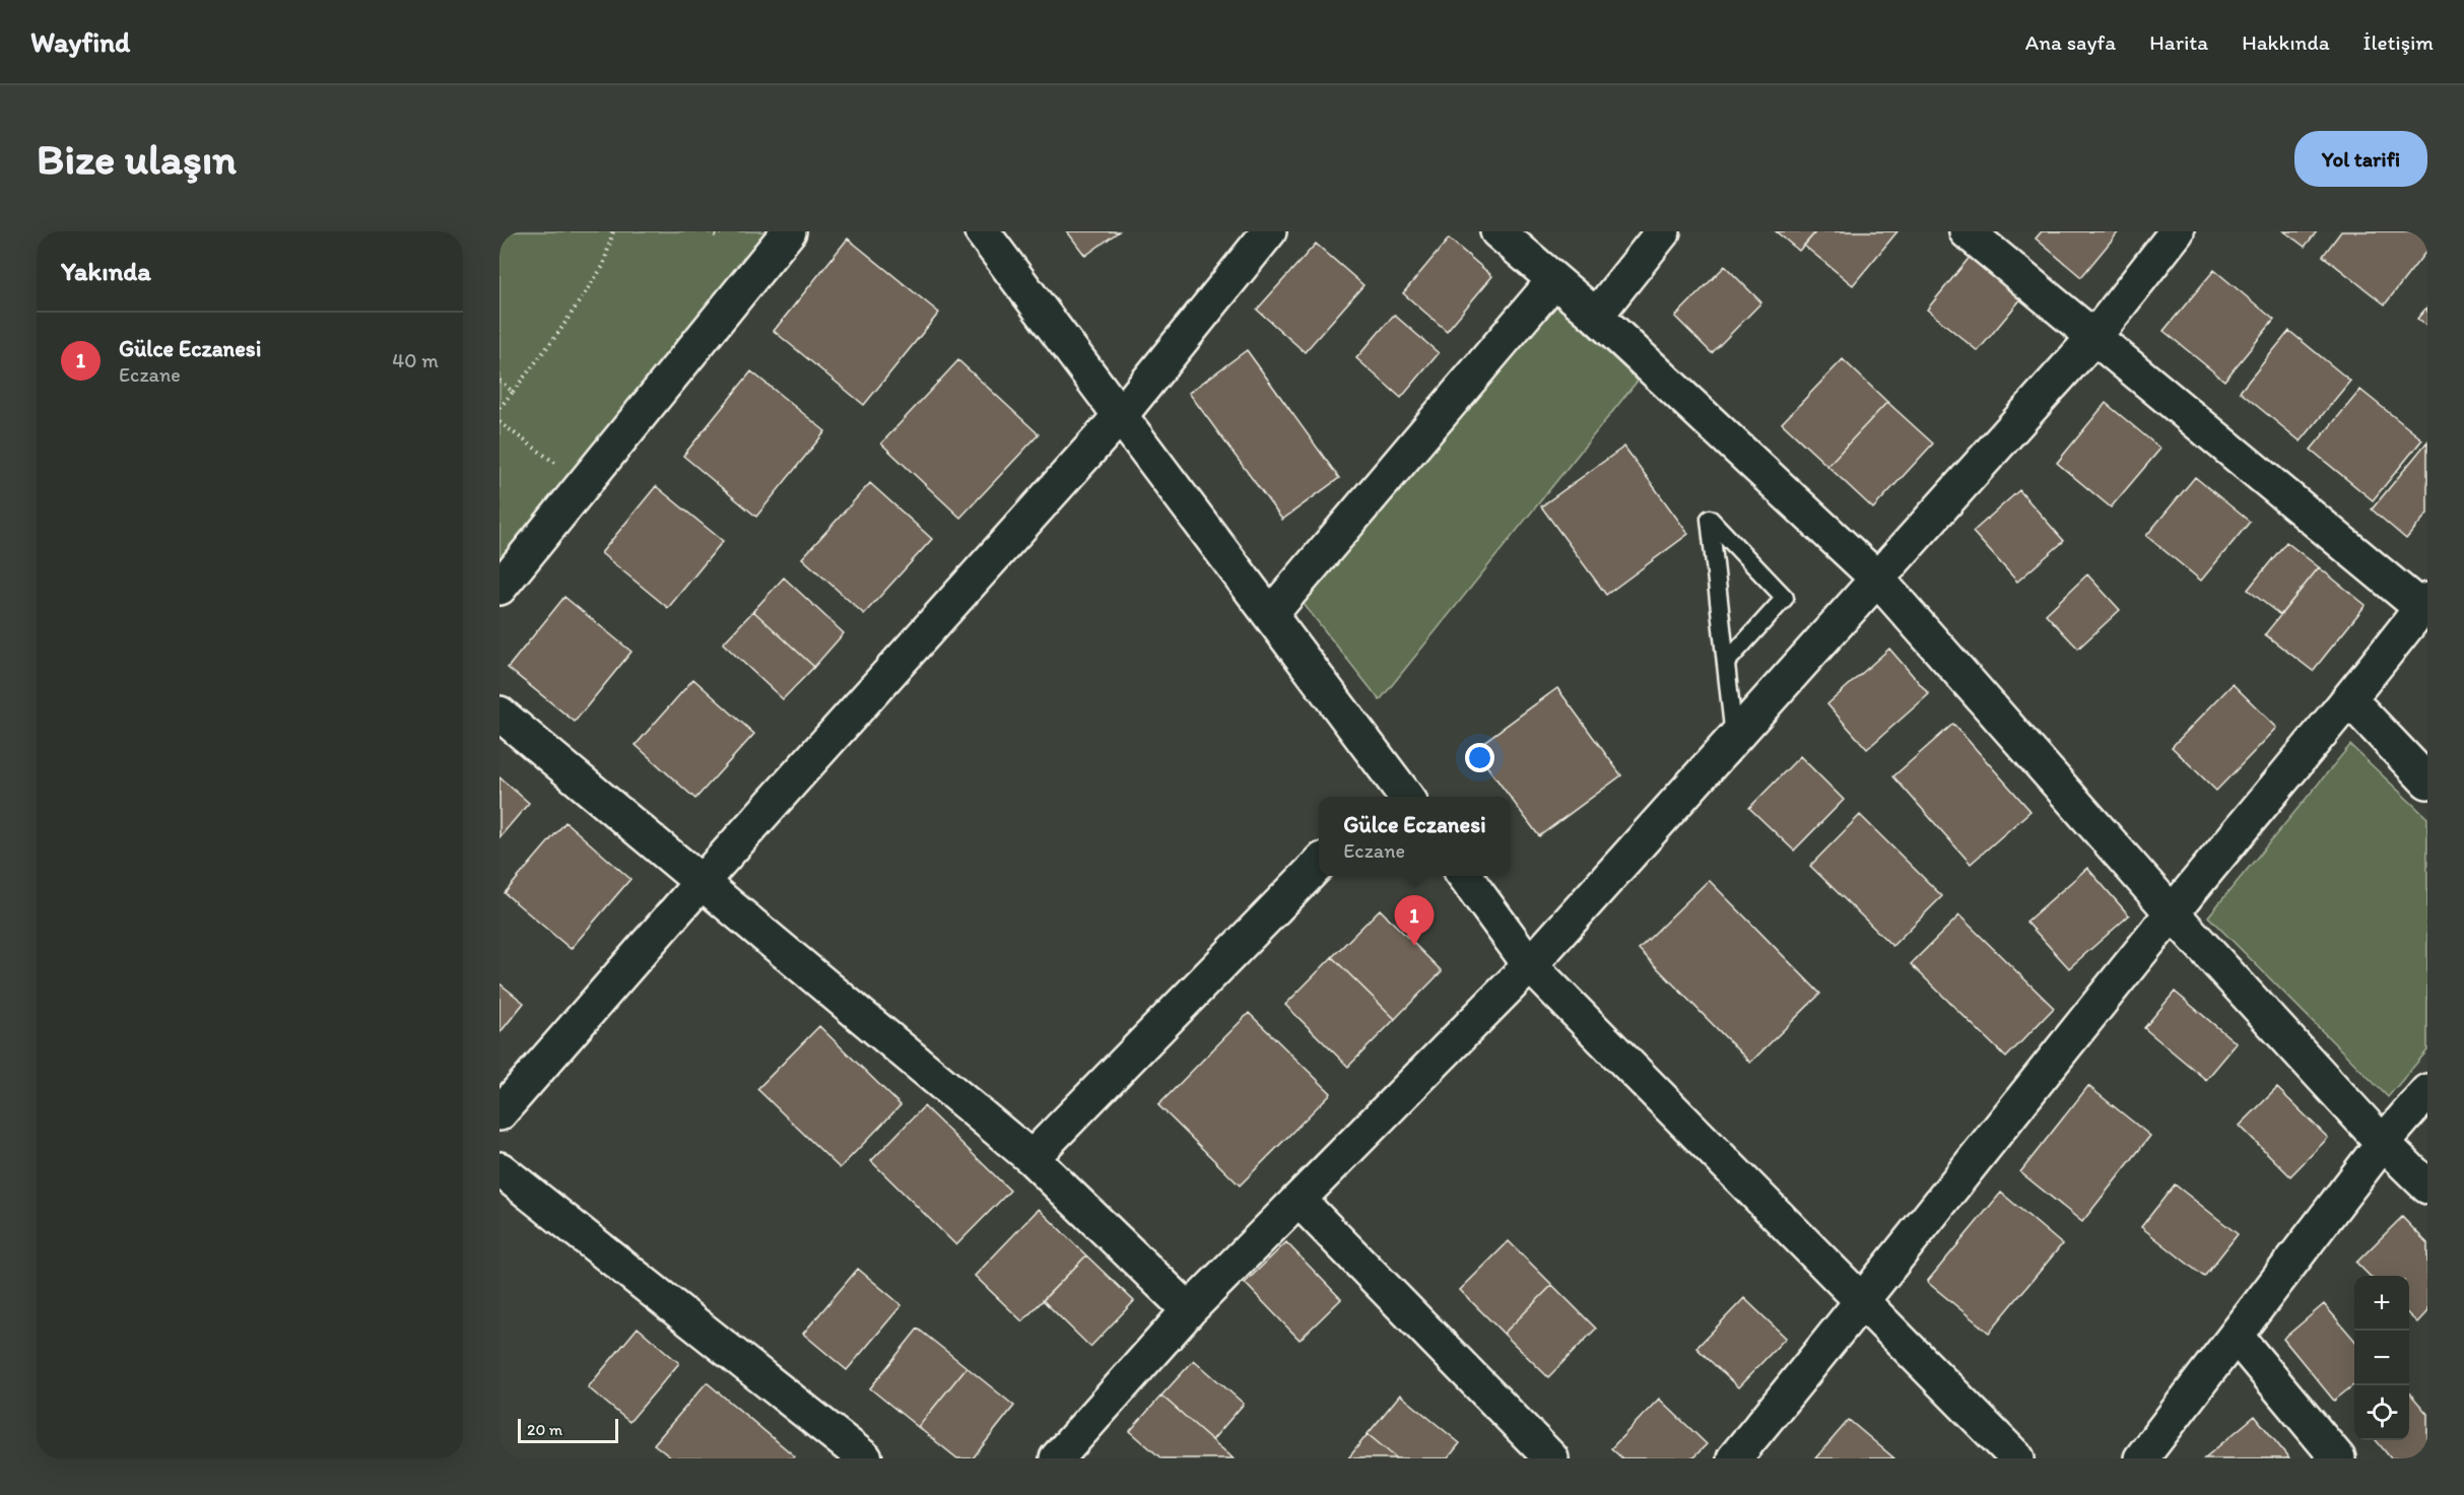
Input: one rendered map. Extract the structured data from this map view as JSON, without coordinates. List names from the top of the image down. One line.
{"scale_bar":"20 m","page":{"header":"Wayfind","nav":["Ana sayfa","Harita","Hakkında","İletişim"],"buttons":"Yol tarifi","title":"Bize ulaşın","heading":"Yakında","list":[{"mark":"1","name":"Gülce Eczanesi","note":"Eczane","value":"40 m"}],"popup":["Gülce Eczanesi","Eczane"],"pins":"1","map_buttons":["+","−"],"scale":"20 m"}}
